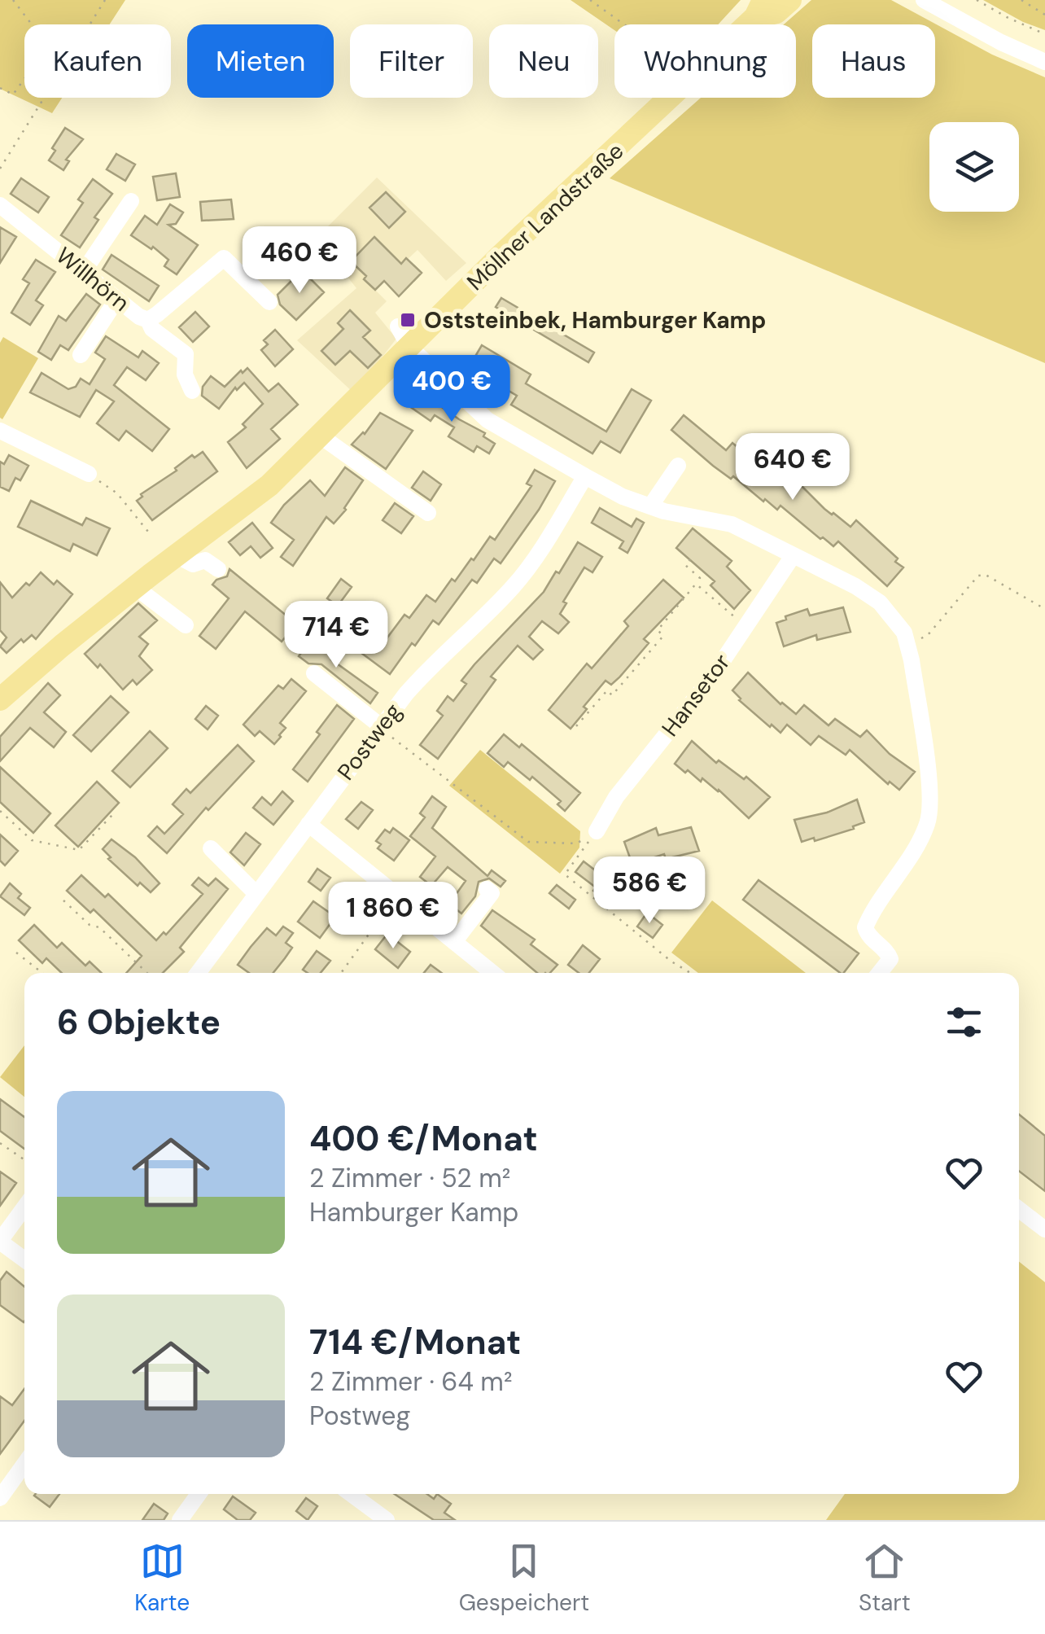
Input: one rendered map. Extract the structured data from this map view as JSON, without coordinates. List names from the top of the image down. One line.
{"streets":{"main road":["Möllner Landstraße"],"street":["Willhörn","Hansetor","Postweg"]},"places":{"transit":["Oststeinbek, Hamburger Kamp"]},"page":{"chip":["Kaufen","Mieten","Filter","Neu","Wohnung","Haus"],"price":["460 €","400 €","640 €","714 €","586 €","1 860 €"],"heading":"6 Objekte","list":[{"name":"400 €/Monat","note":"2 Zimmer · 52 m² · Hamburger Kamp"},{"name":"714 €/Monat","note":"2 Zimmer · 64 m² · Postweg"}],"tabs":["Karte","Gespeichert","Start"]}}
